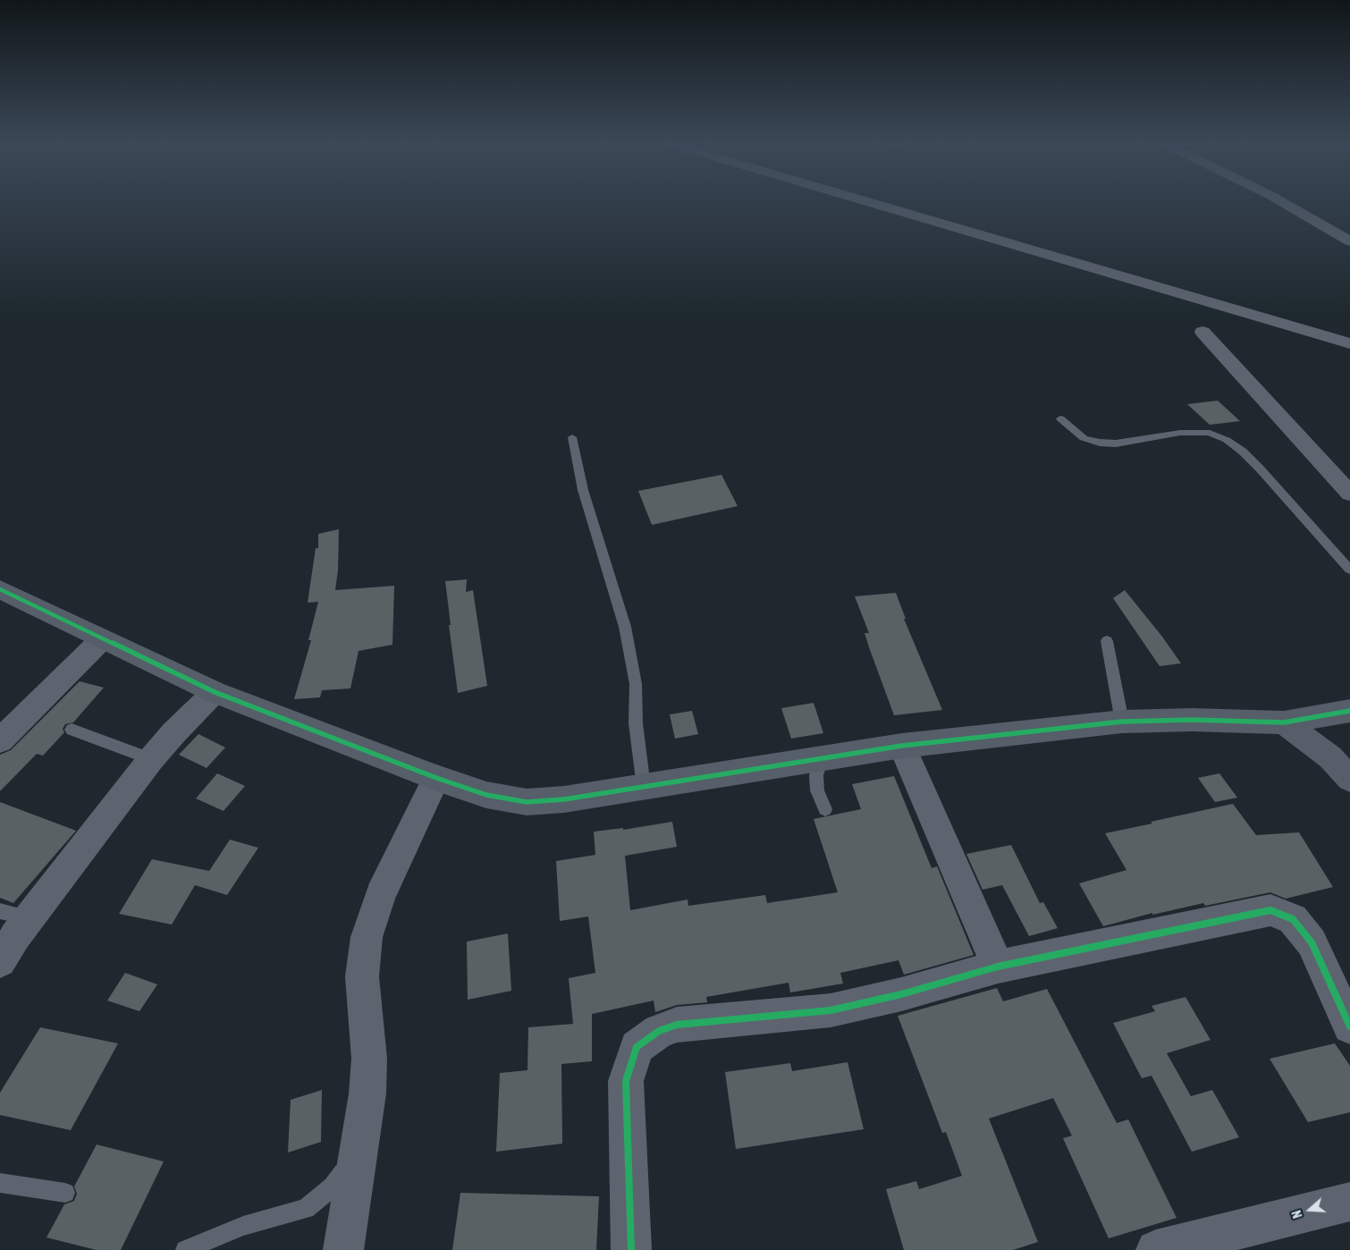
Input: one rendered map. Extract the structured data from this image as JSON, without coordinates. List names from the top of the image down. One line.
{"north":"left"}
